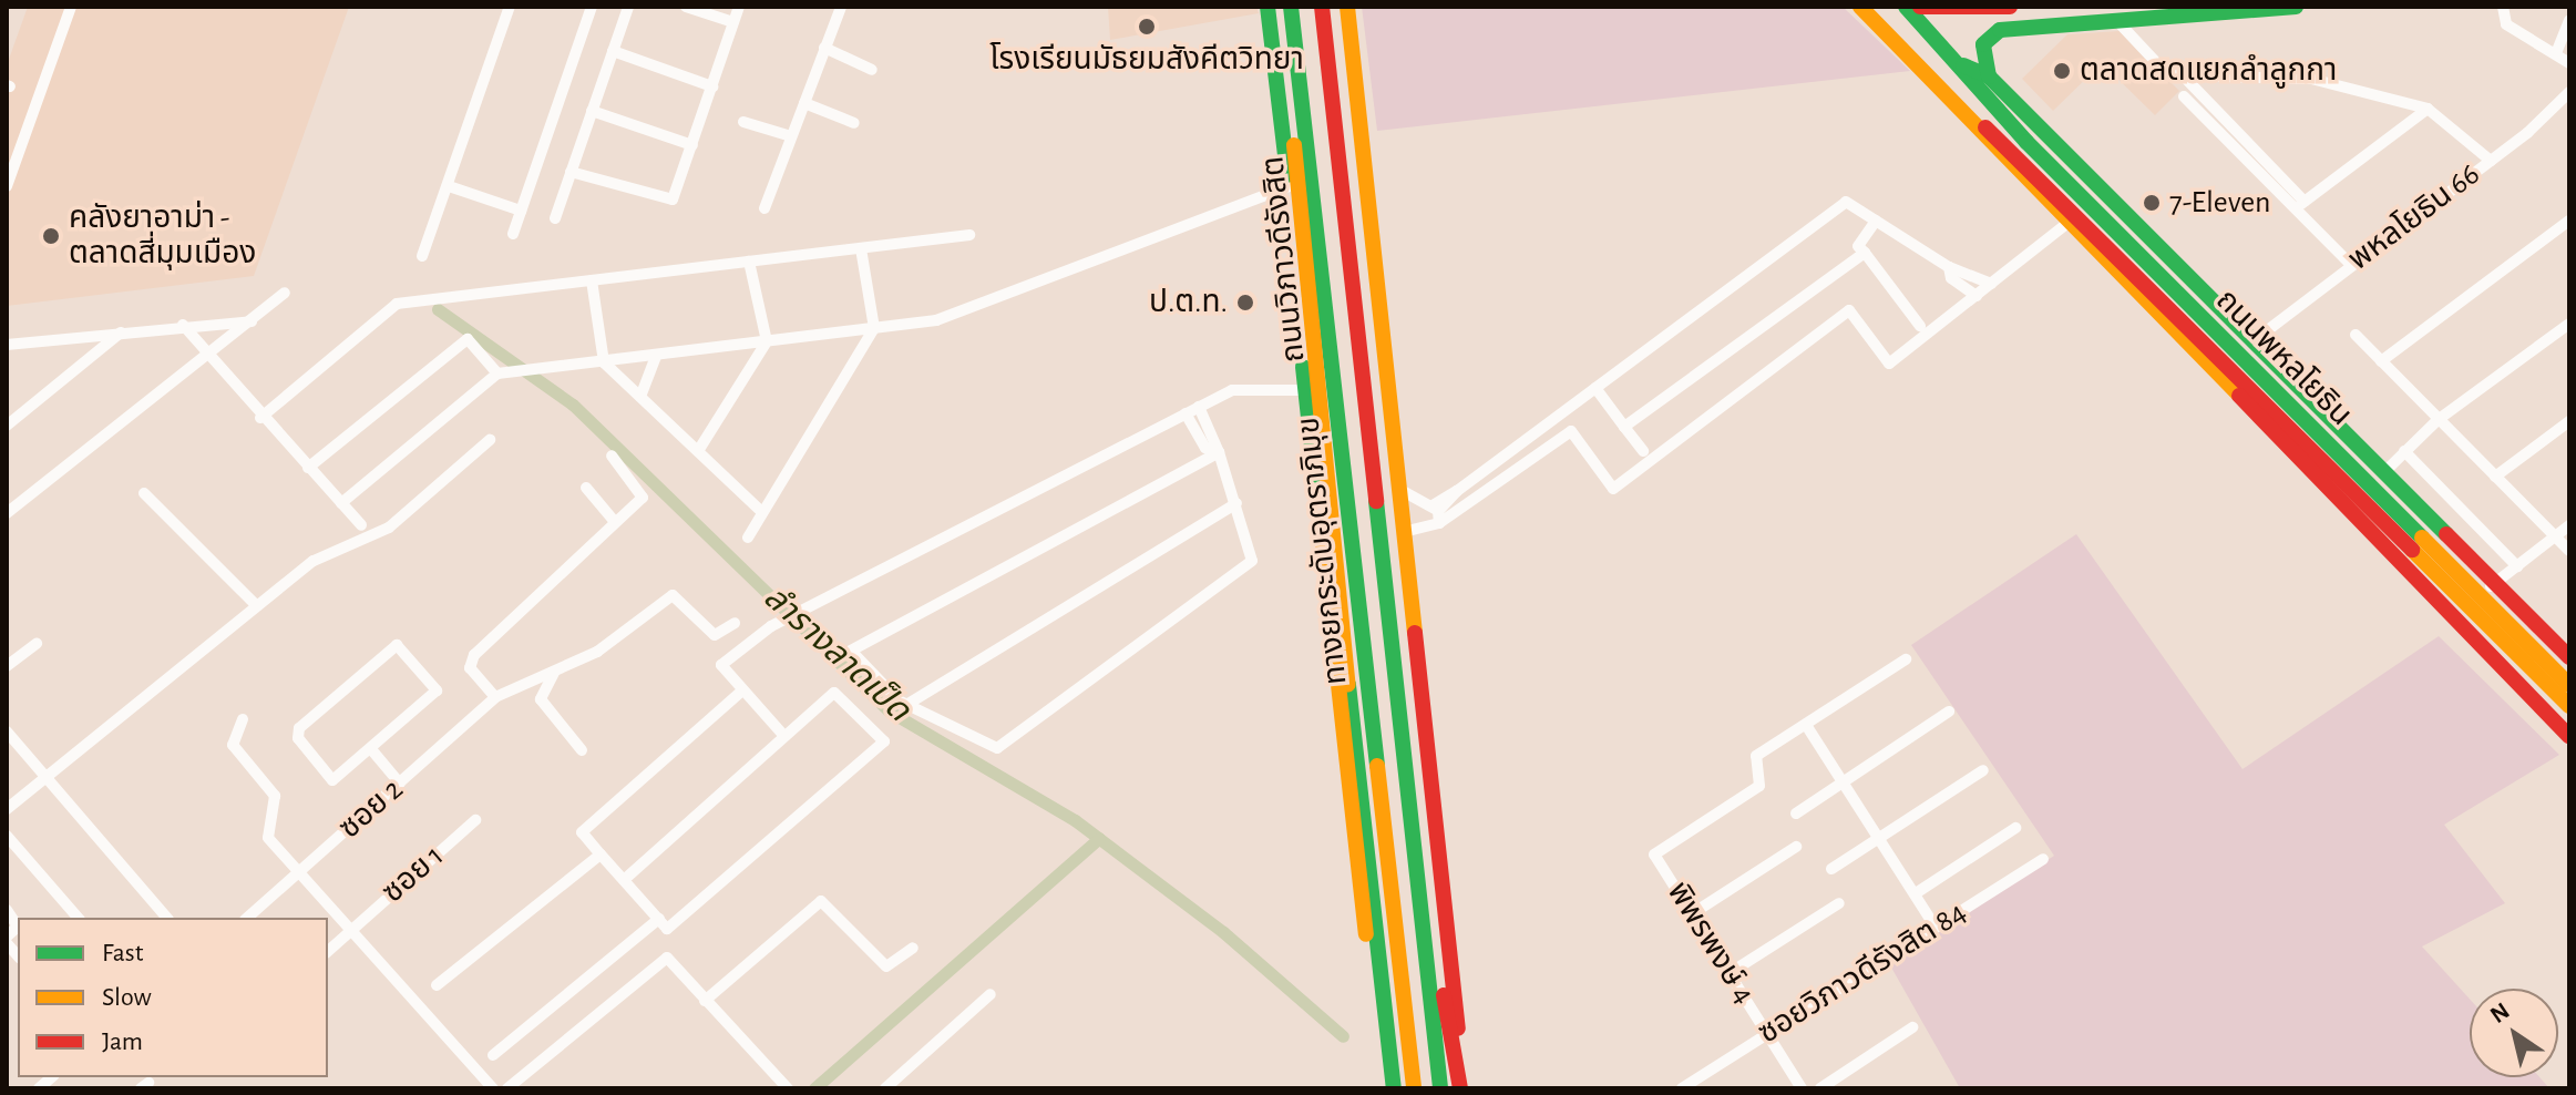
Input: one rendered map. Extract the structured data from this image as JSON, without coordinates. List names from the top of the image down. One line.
{"streets":{"main road":["ถนนวิภาวดีรังสิต","ถนนพหลโยธิน","ทางยกระดับอุตราภิมุข"],"street":["พหลโยธิน 66","ซอย 2","ซอย 1","พิพรพงษ์ 4","ซอยวิภาวดีรังสิต 84"]},"crossings":[["พหลโยธิน 66","ถนนพหลโยธิน"],["ถนนวิภาวดีรังสิต","ทางยกระดับอุตราภิมุข"],["พิพรพงษ์ 4","ซอยวิภาวดีรังสิต 84"]],"water":["ลำรางลาดเป็ด"],"places":["โรงเรียนมัธยมสังคีตวิทยา","ตลาดสดแยกลำลูกกา","7-Eleven","คลังยาอาม่า - ตลาดสี่มุมเมือง","ป.ต.ท."],"legend":["Fast","Slow","Jam"],"north":"top left"}
